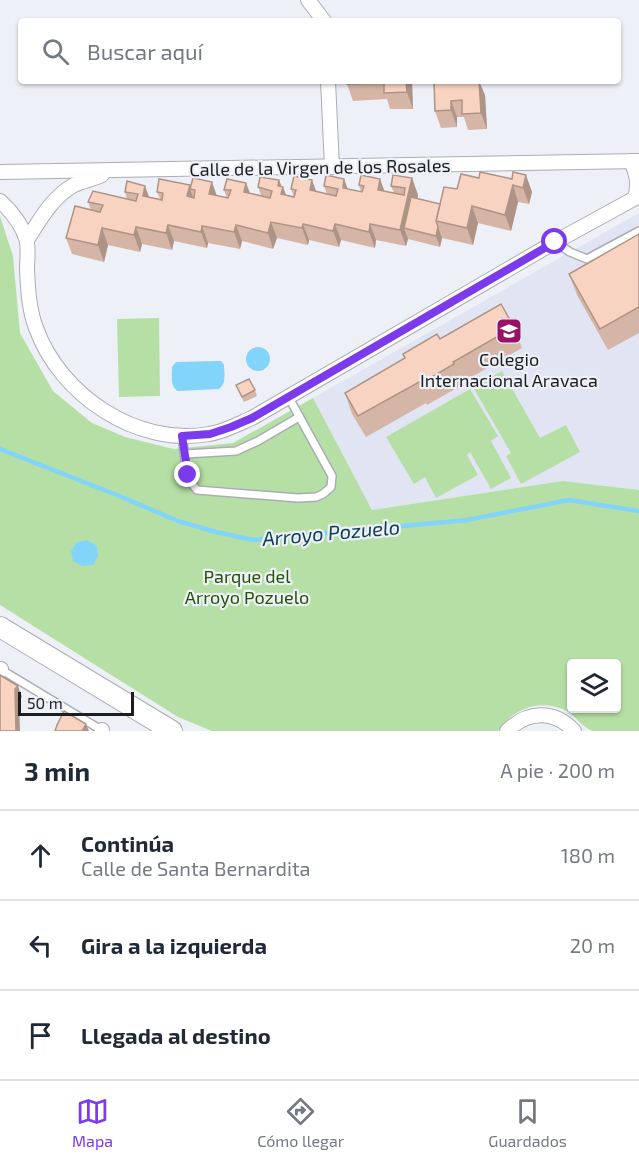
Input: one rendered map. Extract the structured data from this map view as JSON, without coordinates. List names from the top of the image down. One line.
{"streets":{"street":["Calle de la Virgen de los Rosales"]},"water":["Arroyo Pozuelo"],"parks":["Parque del Arroyo Pozuelo"],"places":{"school or university":["Colegio Internacional Aravaca"]},"scale_bar":"50 m","page":{"search":"Buscar aquí","scale":"50 m","heading":["3 min","A pie · 200 m"],"list":[["Continúa","Calle de Santa Bernardita","180 m"],["Gira a la izquierda","20 m"],"Llegada al destino"],"nav":["Mapa","Cómo llegar","Guardados"]}}
